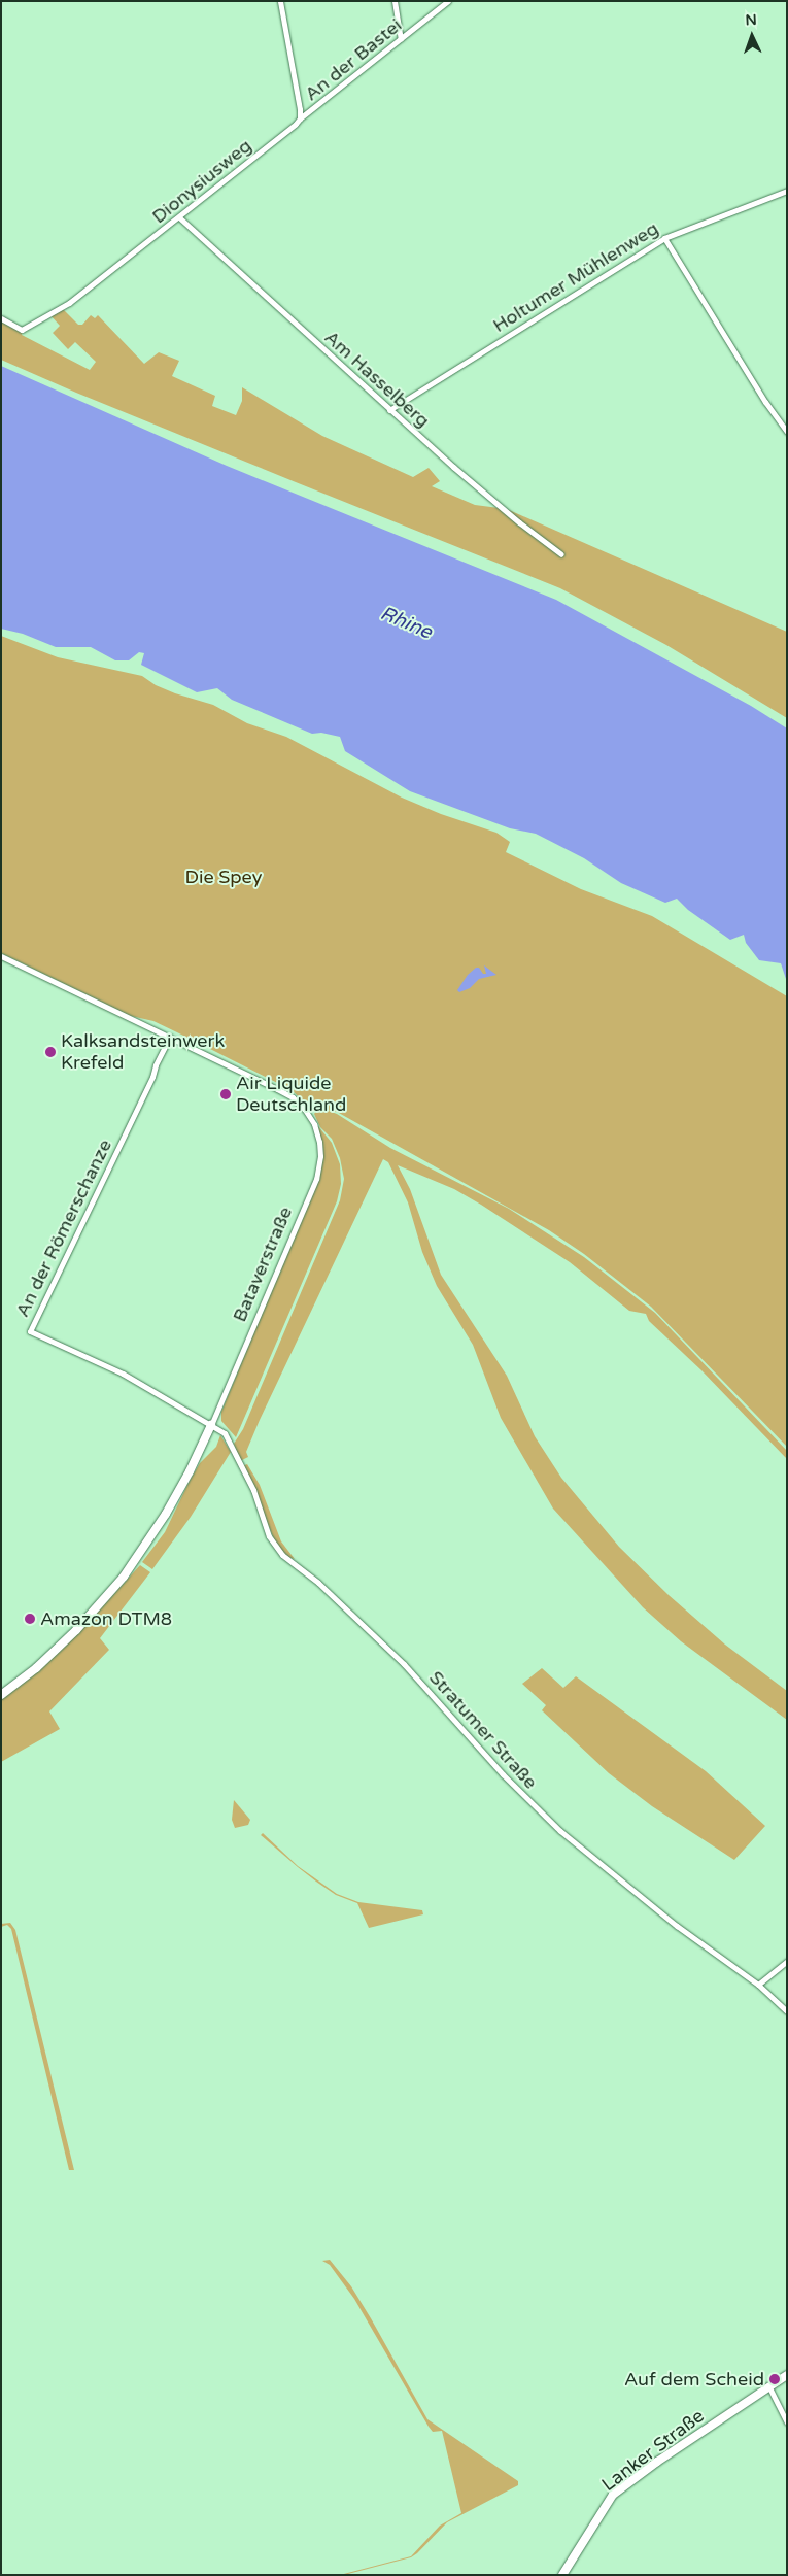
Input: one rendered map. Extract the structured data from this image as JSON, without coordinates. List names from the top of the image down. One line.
{"streets":{"street":["An der Bastei","Dionysiusweg","Holtumer Mühlenweg","Am Hasselberg","An der Römerschanze","Bataverstraße","Stratumer Straße","Lanker Straße"]},"crossings":[["An der Bastei","Dionysiusweg"],["Dionysiusweg","Am Hasselberg"],["Holtumer Mühlenweg","Am Hasselberg"],["An der Römerschanze","Bataverstraße"],["An der Römerschanze","Stratumer Straße"],["Bataverstraße","Stratumer Straße"]],"water":["Rhine"],"parks":["Die Spey"],"places":["Kalksandsteinwerk Krefeld","Air Liquide Deutschland","Amazon DTM8","Auf dem Scheid"],"north":"top"}
